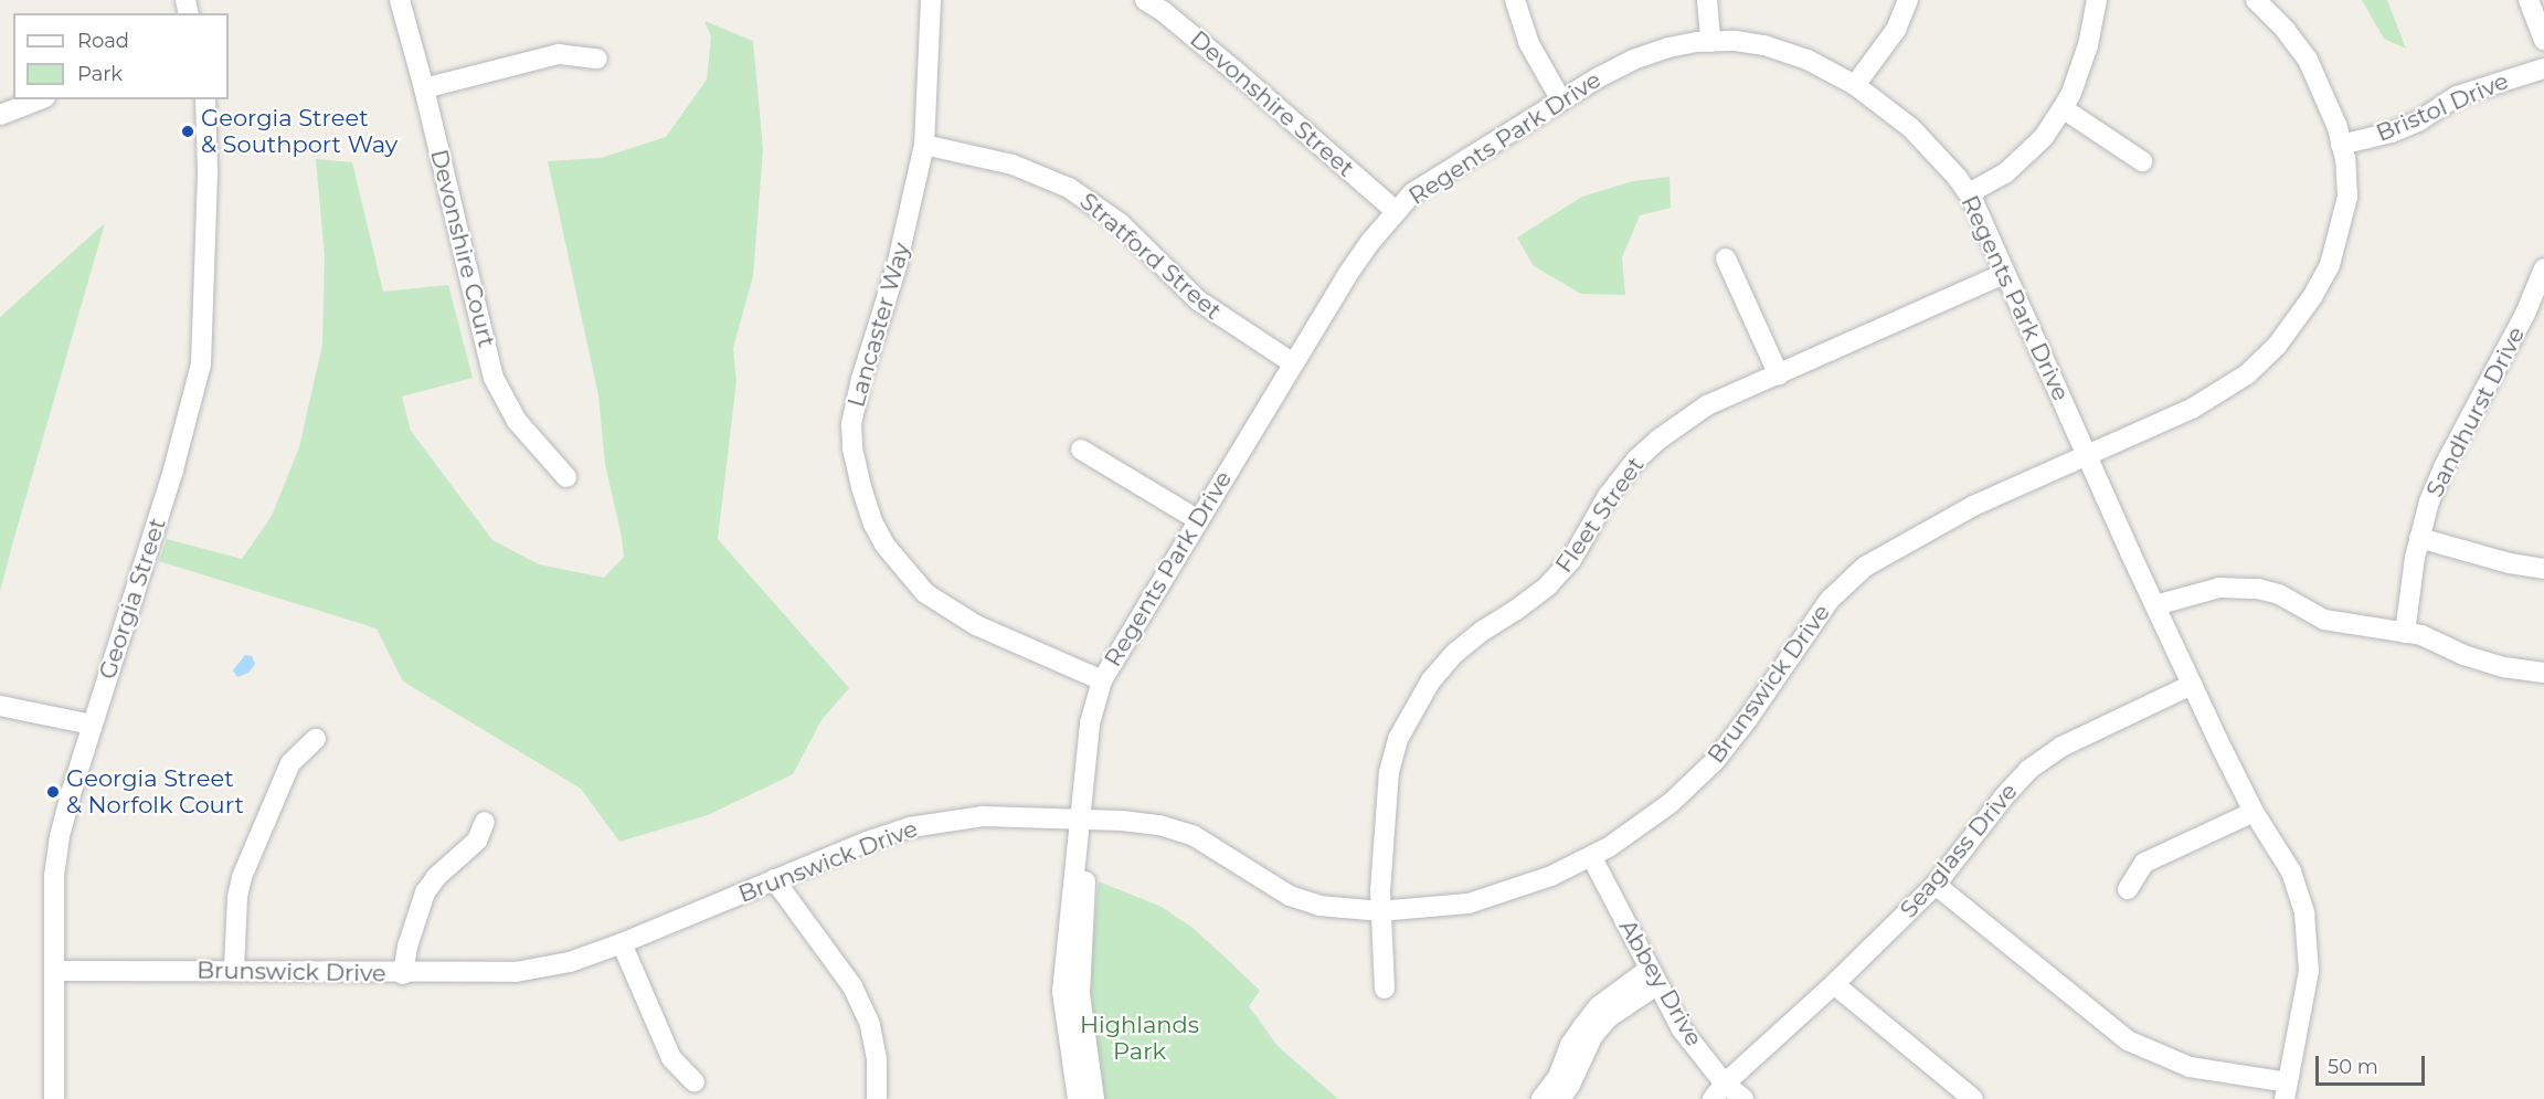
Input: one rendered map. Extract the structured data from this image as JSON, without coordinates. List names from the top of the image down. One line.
{"streets":{"street":["Devonshire Street","Bristol Drive","Regents Park Drive","Devonshire Court","Stratford Street","Lancaster Way","Sandhurst Drive","Fleet Street","Georgia Street","Brunswick Drive","Seaglass Drive","Abbey Drive"]},"crossings":[["Devonshire Street","Regents Park Drive"],["Bristol Drive","Brunswick Drive"],["Regents Park Drive","Stratford Street"],["Regents Park Drive","Lancaster Way"],["Regents Park Drive","Fleet Street"],["Regents Park Drive","Brunswick Drive"],["Regents Park Drive","Seaglass Drive"],["Stratford Street","Lancaster Way"],["Fleet Street","Brunswick Drive"],["Georgia Street","Brunswick Drive"],["Brunswick Drive","Abbey Drive"],["Seaglass Drive","Abbey Drive"]],"parks":["Highlands Park"],"places":["Georgia Street & Southport Way","Georgia Street & Norfolk Court"],"legend":["Road","Park"],"scale_bar":"50 m"}
